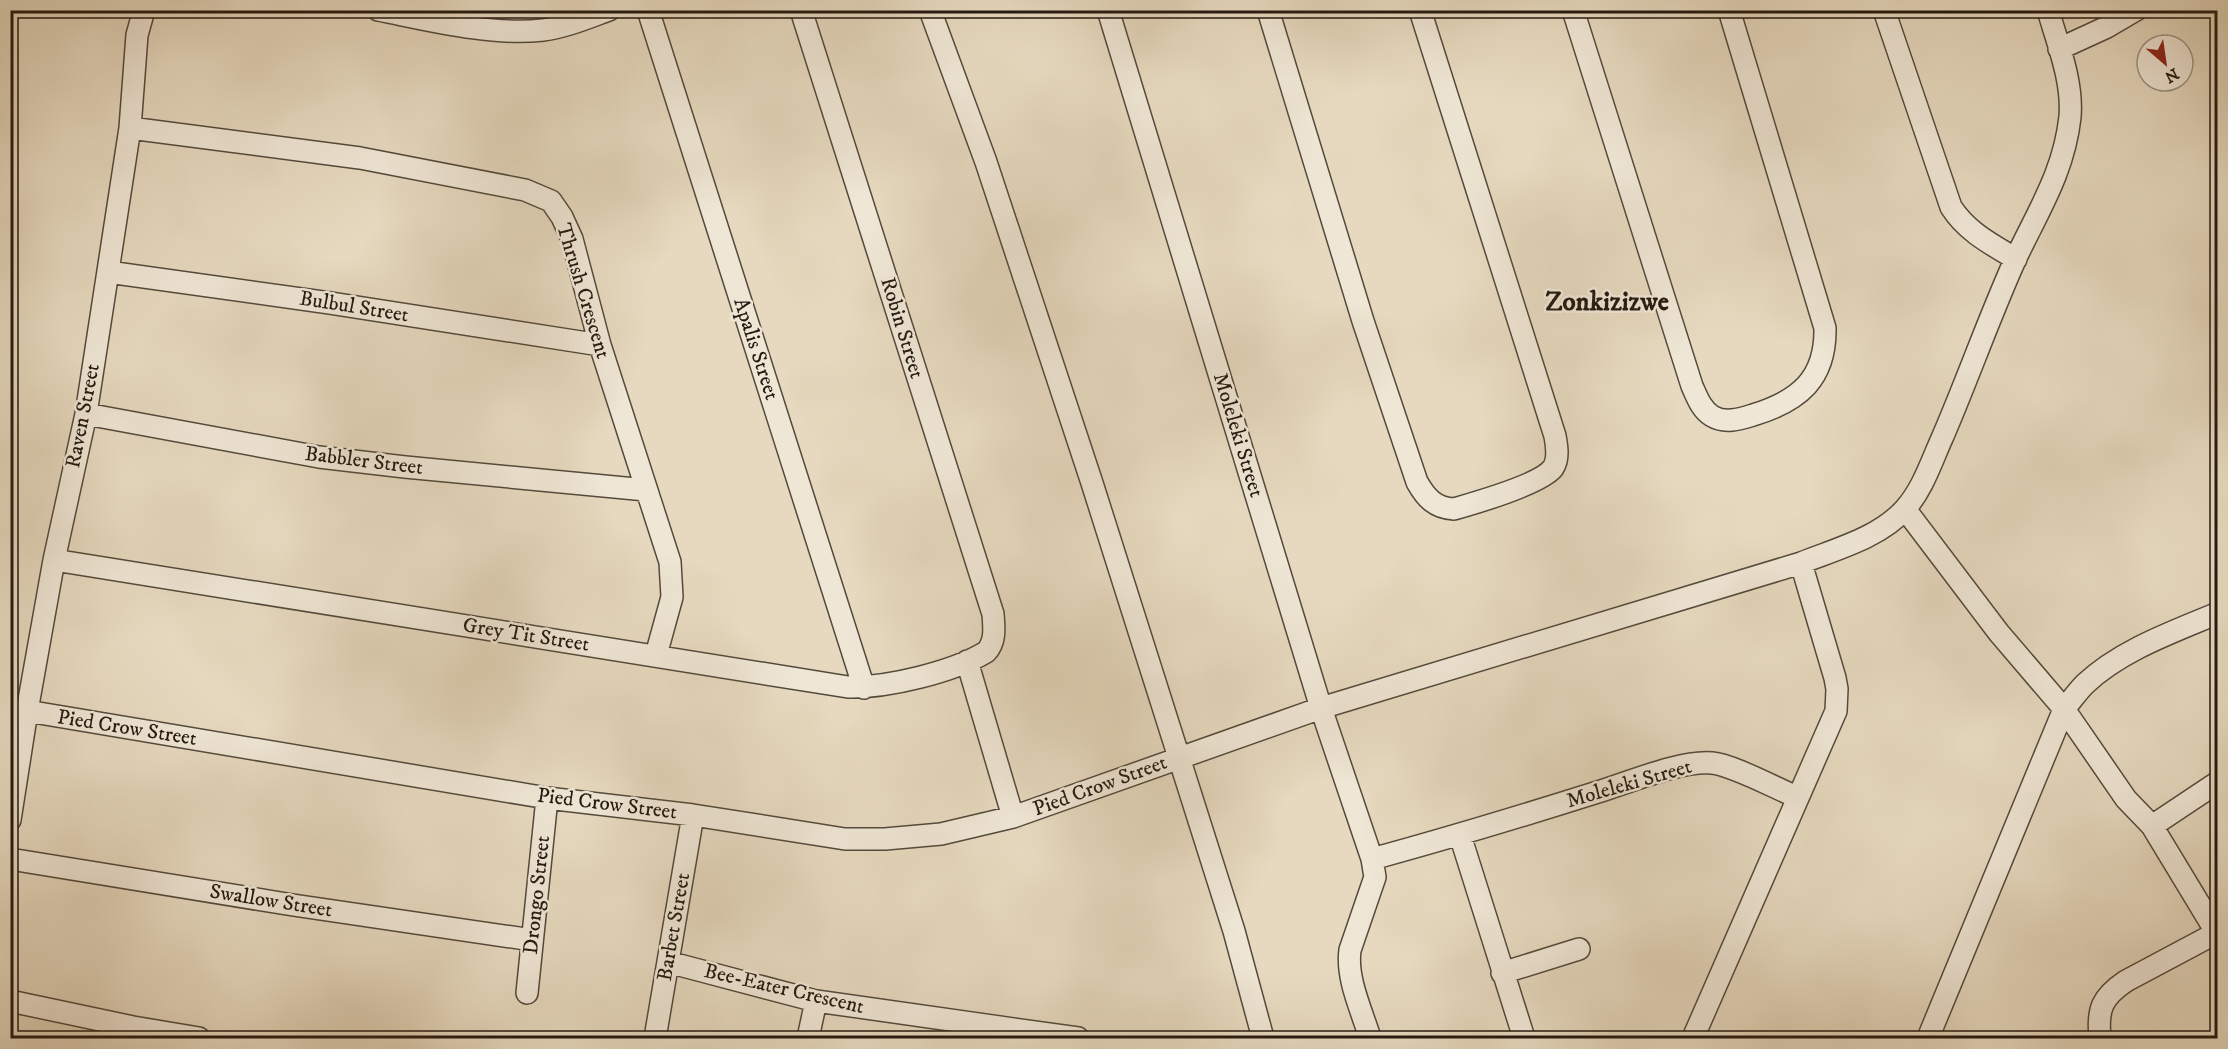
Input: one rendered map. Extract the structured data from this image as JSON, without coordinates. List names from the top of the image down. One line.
{"streets":{"street":["Thrush Crescent","Bulbul Street","Robin Street","Apalis Street","Raven Street","Moleleki Street","Babbler Street","Grey Tit Street","Pied Crow Street","Drongo Street","Swallow Street","Barbet Street","Bee-Eater Crescent"]},"crossings":[["Thrush Crescent","Bulbul Street"],["Thrush Crescent","Raven Street"],["Thrush Crescent","Babbler Street"],["Thrush Crescent","Grey Tit Street"],["Bulbul Street","Raven Street"],["Robin Street","Grey Tit Street"],["Apalis Street","Grey Tit Street"],["Raven Street","Babbler Street"],["Raven Street","Grey Tit Street"],["Raven Street","Pied Crow Street"],["Moleleki Street","Pied Crow Street"],["Pied Crow Street","Drongo Street"],["Pied Crow Street","Barbet Street"],["Drongo Street","Swallow Street"],["Barbet Street","Bee-Eater Crescent"]],"districts":["Zonkizizwe"],"north":"bottom right"}
